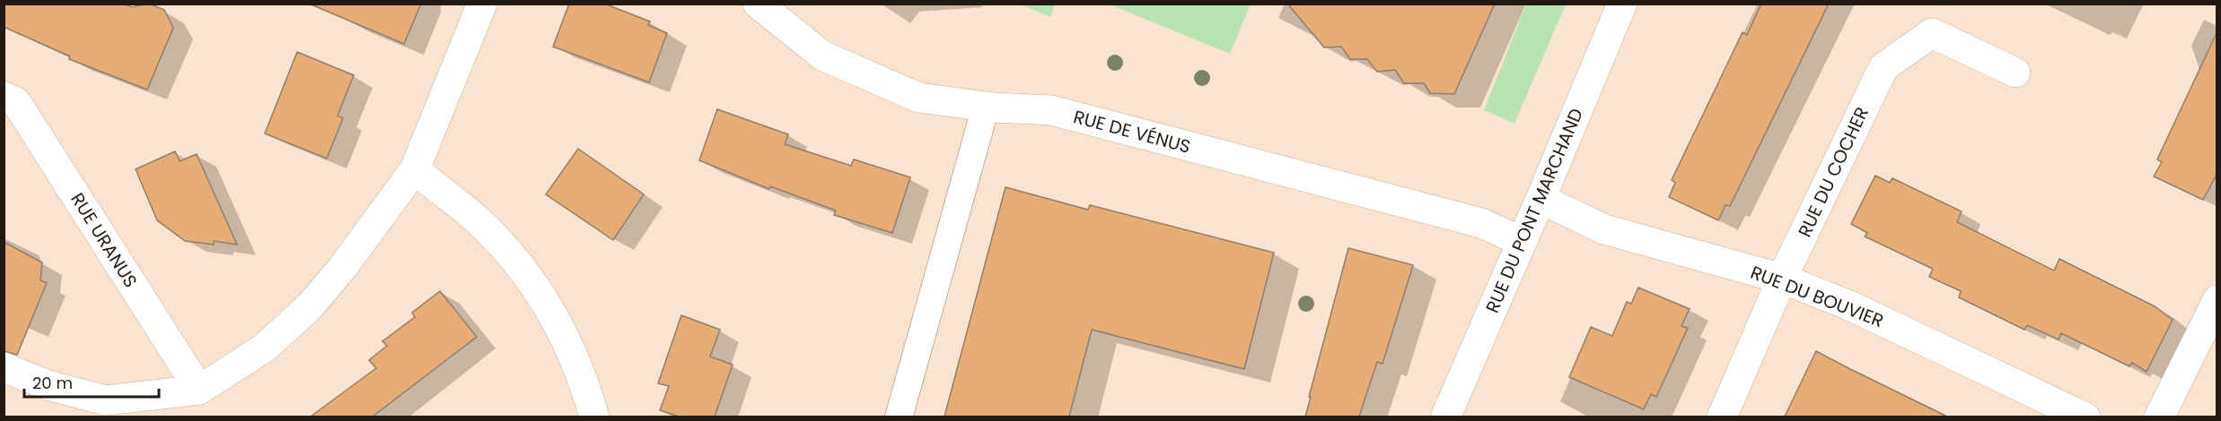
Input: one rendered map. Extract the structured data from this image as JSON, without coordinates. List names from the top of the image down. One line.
{"streets":{"street":["RUE DE VÉNUS","RUE DU COCHER","RUE DU PONT MARCHAND","RUE URANUS","RUE DU BOUVIER"]},"crossings":[["RUE DE VÉNUS","RUE DU PONT MARCHAND"],["RUE DU COCHER","RUE DU BOUVIER"],["RUE DU PONT MARCHAND","RUE DU BOUVIER"]],"scale_bar":"20 m"}
